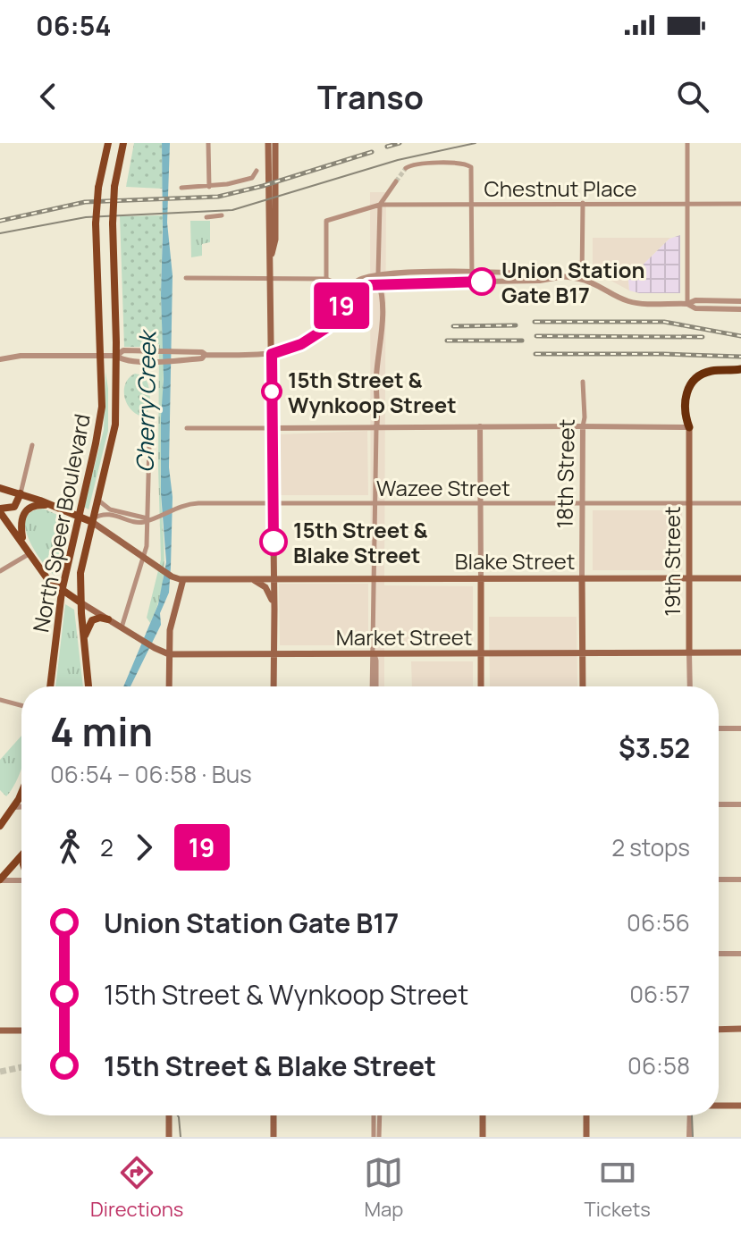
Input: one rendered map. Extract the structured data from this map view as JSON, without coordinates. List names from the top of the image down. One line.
{"streets":{"main road":["18th Street","North Speer Boulevard","Blake Street","19th Street","Market Street"],"street":["Chestnut Place","Wazee Street"]},"crossings":[["18th Street","Wazee Street"],["18th Street","Blake Street"],["18th Street","Market Street"],["Wazee Street","North Speer Boulevard"],["Wazee Street","19th Street"],["North Speer Boulevard","Market Street"],["Blake Street","19th Street"],["19th Street","Market Street"]],"water":["Cherry Creek"],"places":["Union Station Gate B17","15th Street & Wynkoop Street","15th Street & Blake Street"],"lines":["bus line 19"],"page":{"status":"06:54","header":"Transo","on_map":"19","heading":["4 min","06:54 – 06:58 · Bus","$3.52"],"legs":["2","19","2 stops"],"list":[{"name":"Union Station Gate B17","value":"06:56"},{"name":"15th Street & Wynkoop Street","value":"06:57"},{"name":"15th Street & Blake Street","value":"06:58"}],"tabs":["Directions","Map","Tickets"]}}
